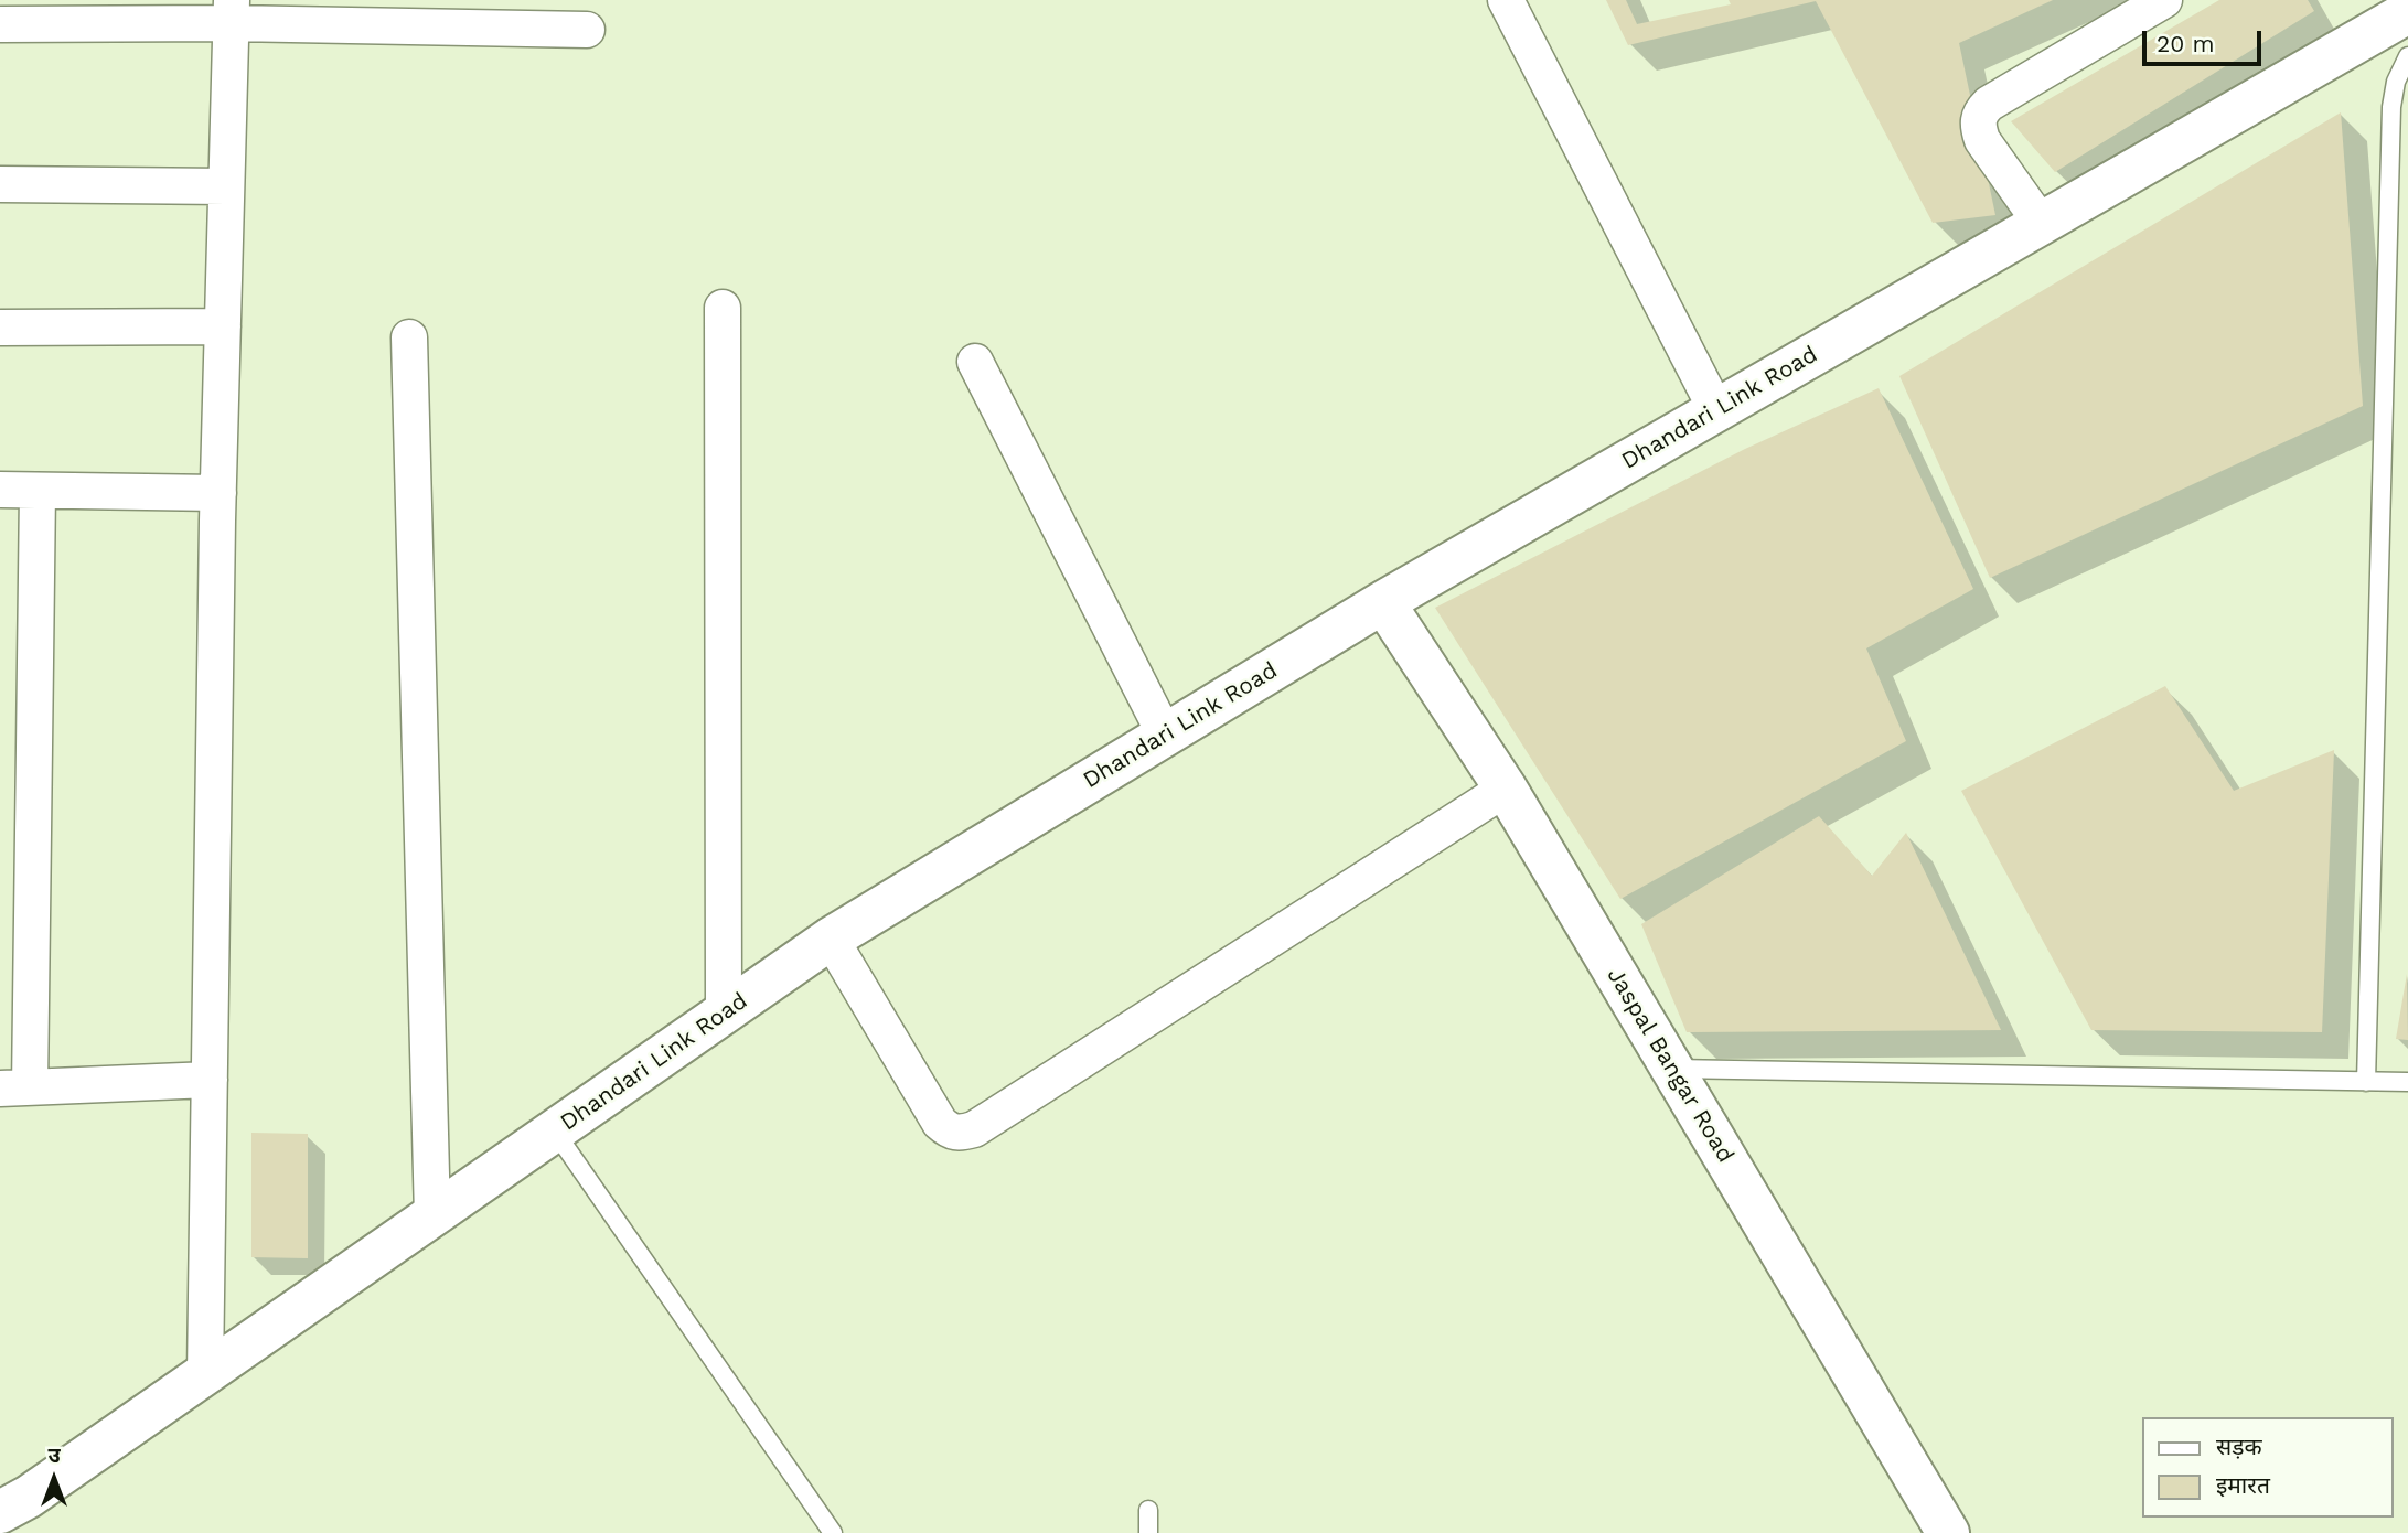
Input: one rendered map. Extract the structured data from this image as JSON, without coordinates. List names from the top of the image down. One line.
{"streets":{"street":["Dhandari Link Road","Jaspal Bangar Road"]},"crossings":[["Dhandari Link Road","Jaspal Bangar Road"]],"legend":["सड़क","इमारत"],"scale_bar":"20 m","north":"top"}
